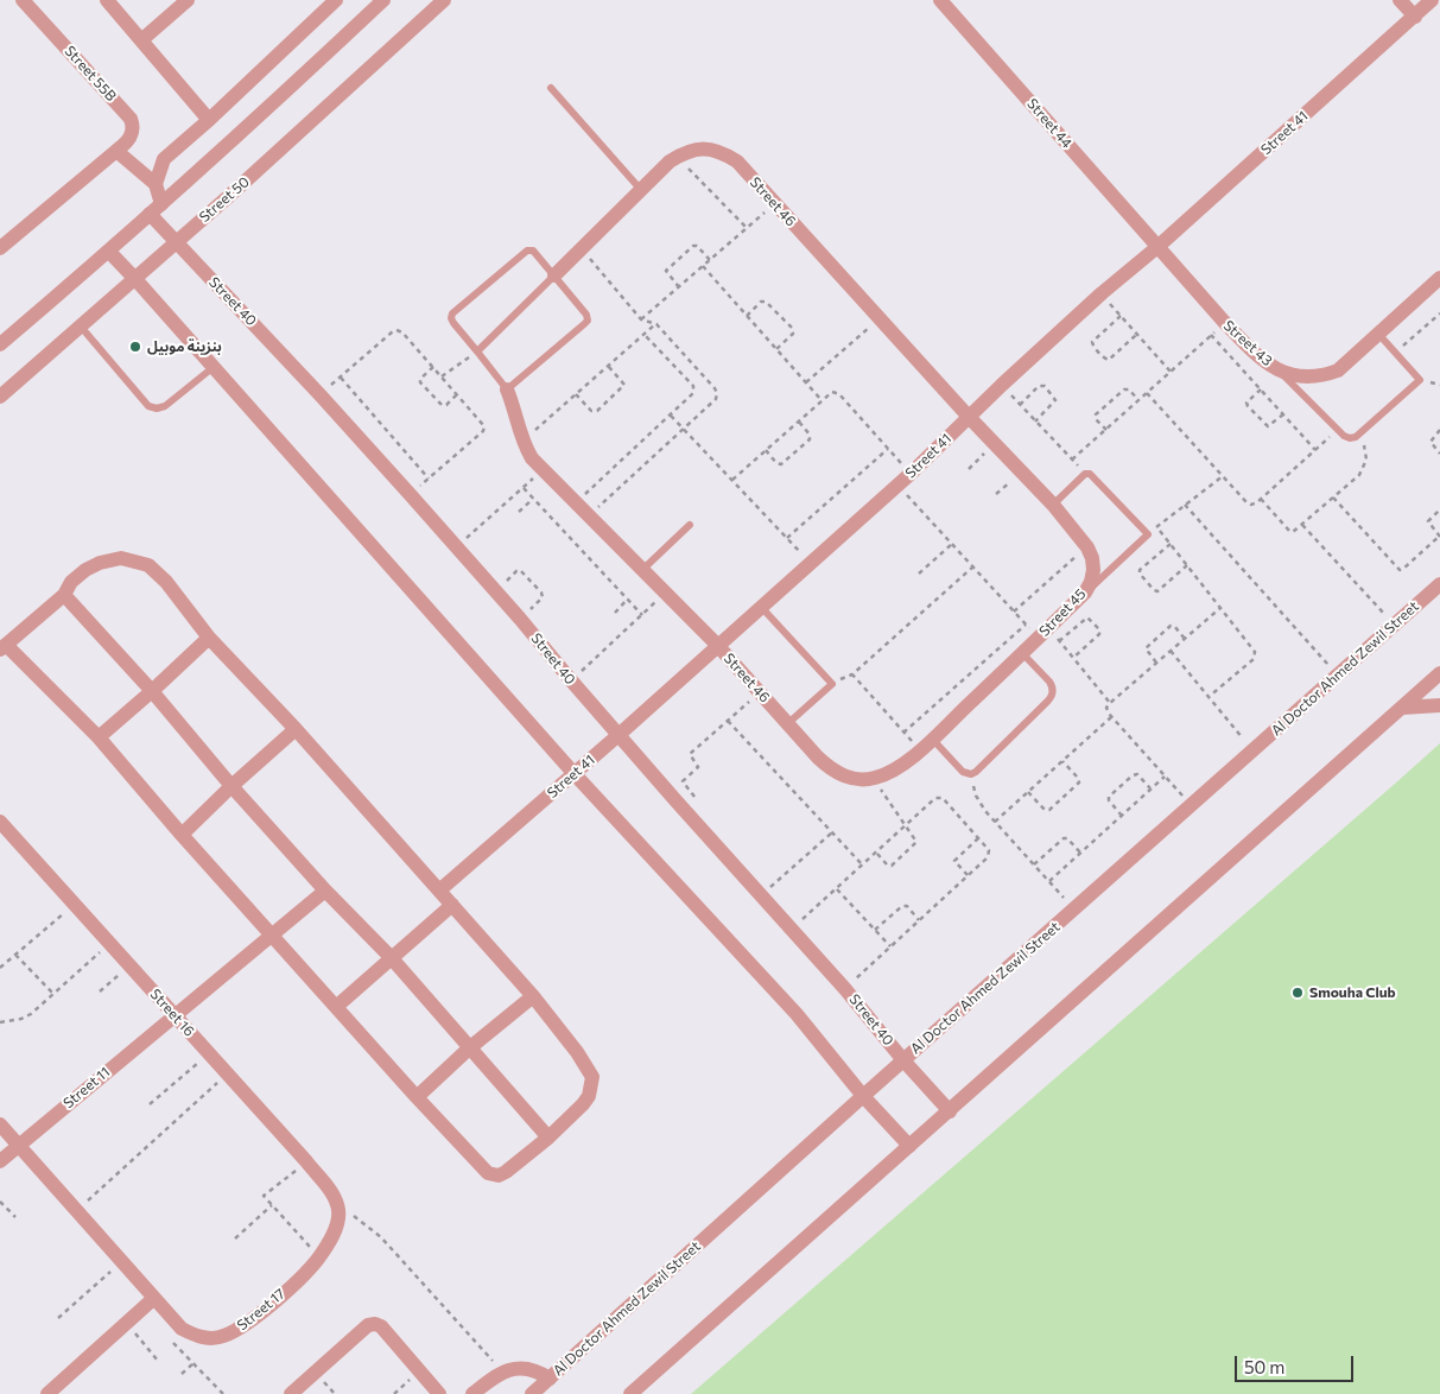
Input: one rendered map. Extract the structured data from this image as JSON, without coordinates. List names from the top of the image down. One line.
{"streets":{"street":["Street 55B","Street 44","Street 41","Street 50","Street 46","Street 40","Street 43","Street 45","Al Doctor Ahmed Zewil Street","Street 16","Street 11","Street 17"]},"crossings":[["Street 44","Street 41"],["Street 44","Street 43"],["Street 41","Street 46"],["Street 41","Street 40"],["Street 41","Street 43"],["Street 50","Street 40"],["Street 46","Street 45"],["Street 40","Al Doctor Ahmed Zewil Street"],["Street 16","Street 11"],["Street 16","Street 17"],["Street 11","Street 17"]],"places":["بنزينة موبيل","Smouha Club"],"scale_bar":"50 m"}
